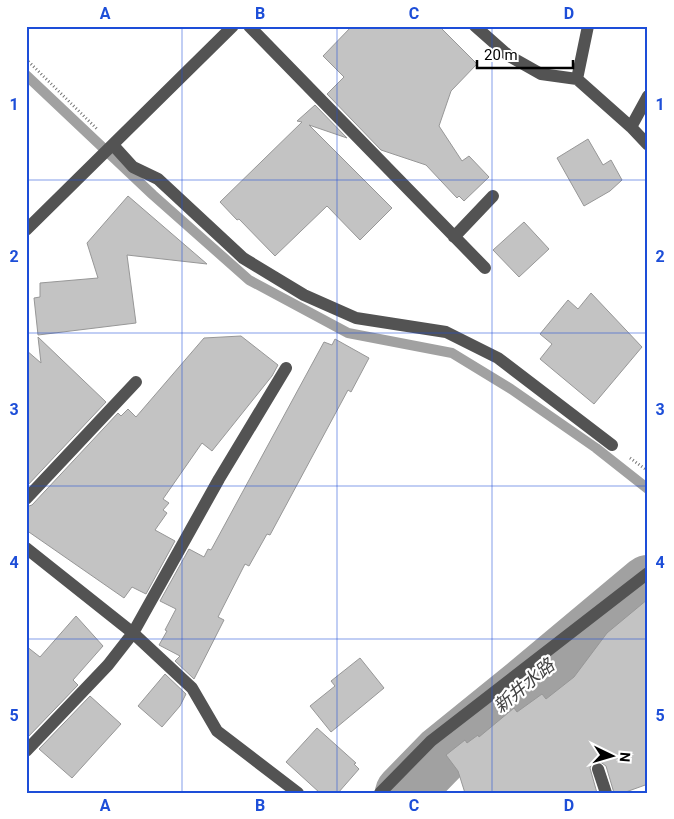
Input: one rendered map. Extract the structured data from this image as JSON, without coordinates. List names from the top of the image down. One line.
{"water":["新井水路"],"scale_bar":"20 m","north":"right","grid":{"columns":["A","B","C","D"],"rows":["1","2","3","4","5"]}}
